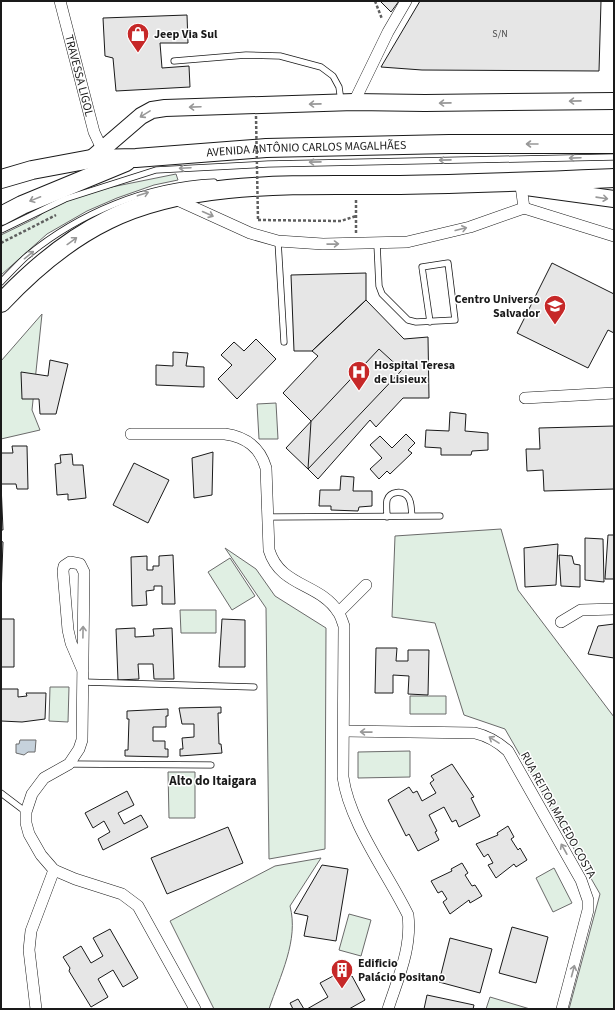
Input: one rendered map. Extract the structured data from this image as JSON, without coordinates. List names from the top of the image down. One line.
{"streets":{"main road":["AVENIDA ANTÔNIO CARLOS MAGALHÃES"],"street":["TRAVESSA LIGOL","RUA REITOR MACEDO COSTA"]},"crossings":[["TRAVESSA LIGOL","AVENIDA ANTÔNIO CARLOS MAGALHÃES"]],"districts":["Alto do Itaigara"],"places":{"shop":["Jeep Via Sul"],"school or university":["Centro Universo Salvador"],"hospital":["Hospital Teresa de Lisieux"],"building":["Edificio Palácio Positano"]},"house_numbers":["S/N"]}
